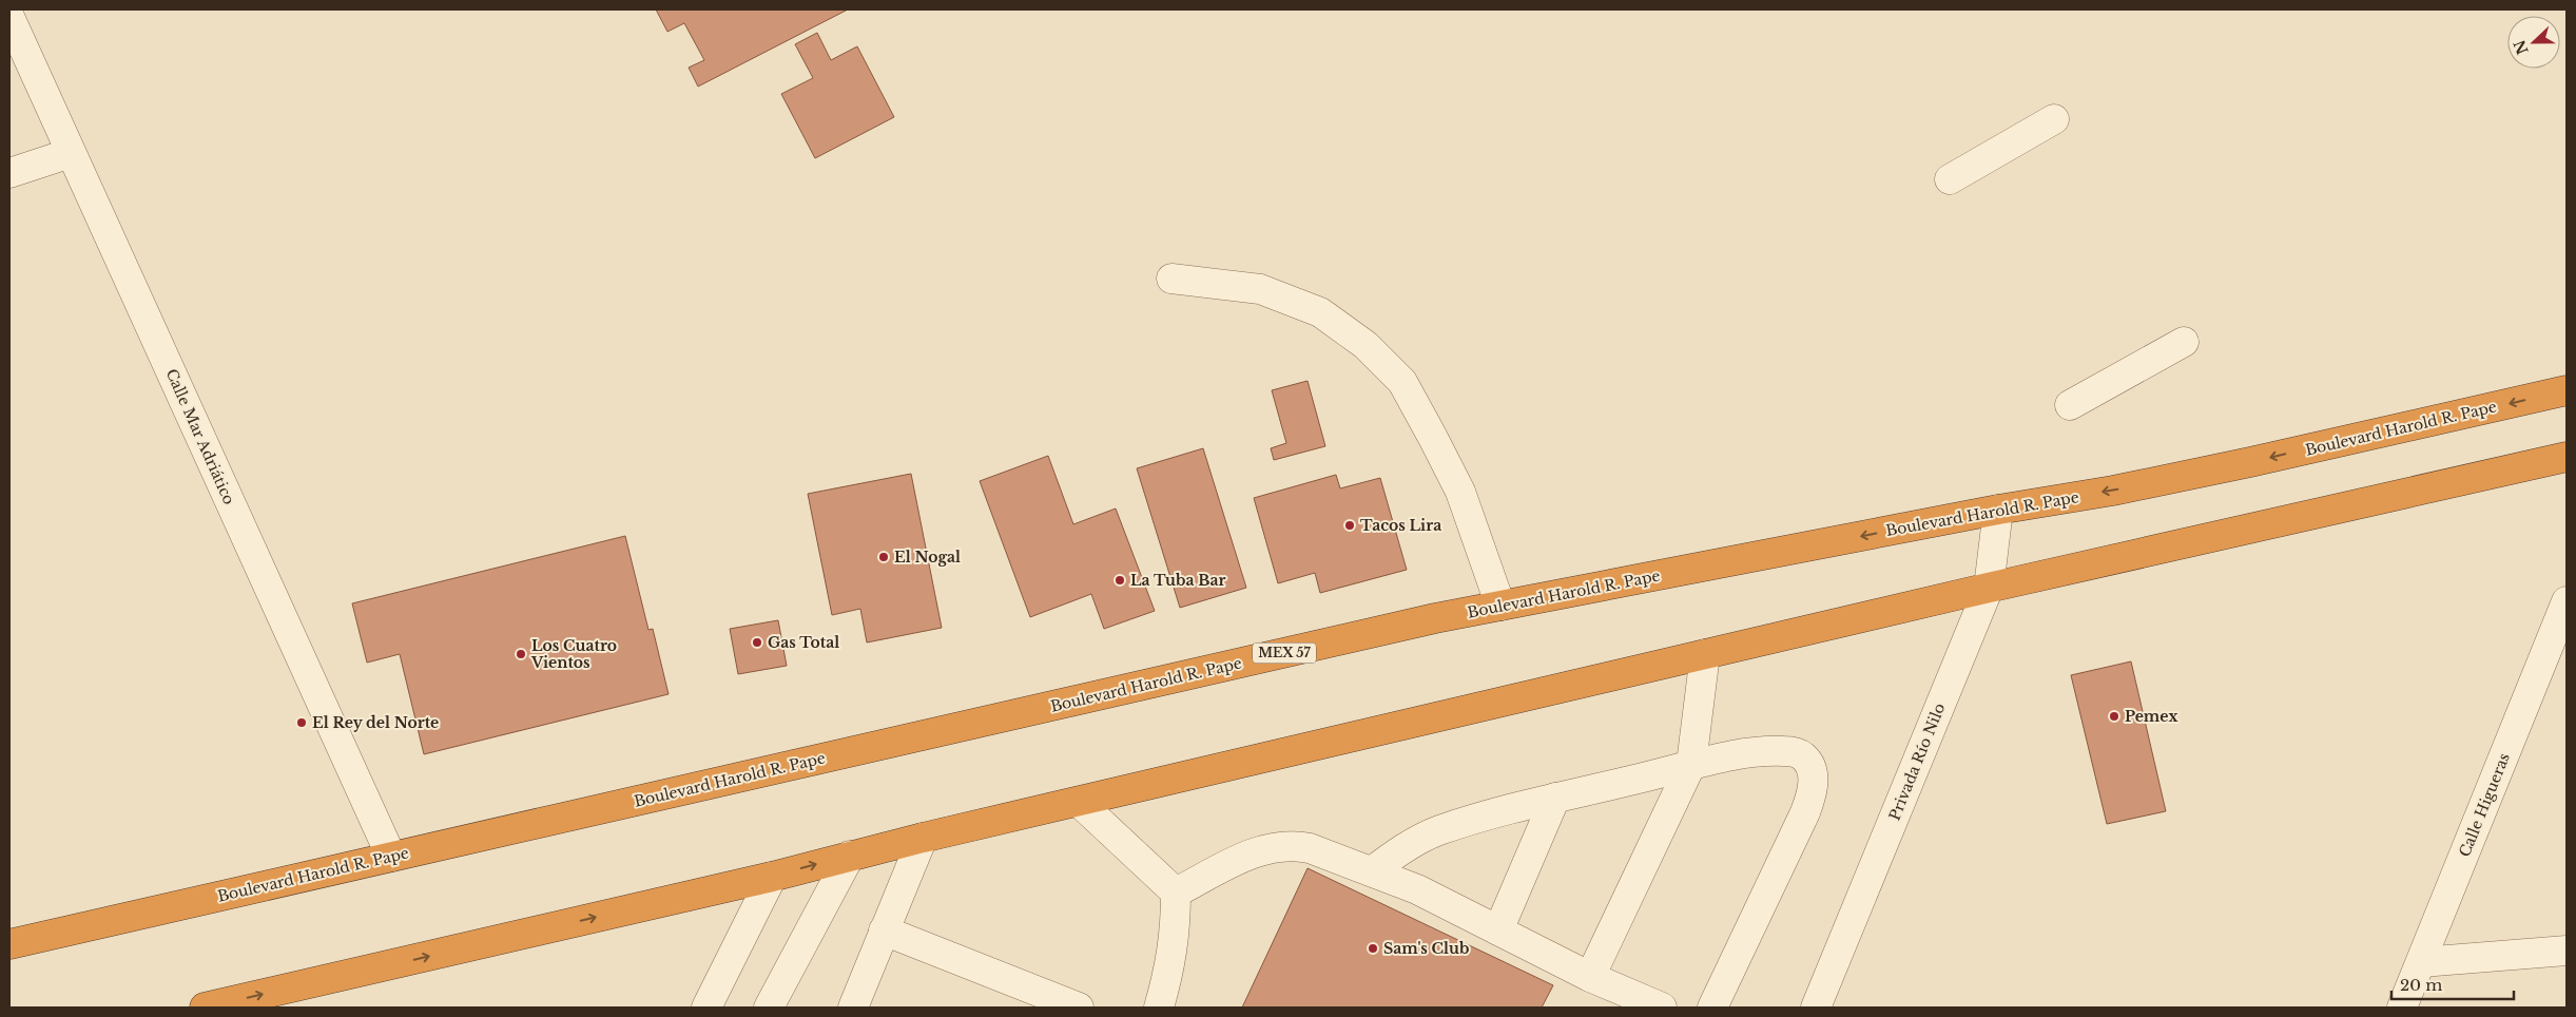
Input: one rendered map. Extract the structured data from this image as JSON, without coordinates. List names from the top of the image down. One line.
{"streets":{"highway":["Boulevard Harold R. Pape","MEX 57"],"street":["Calle Mar Adriático","Privada Río Nilo","Calle Higueras"]},"crossings":[["Boulevard Harold R. Pape","Calle Mar Adriático"],["Boulevard Harold R. Pape","Privada Río Nilo"]],"places":["Tacos Lira","El Nogal","La Tuba Bar","Gas Total","Los Cuatro Vientos","Pemex","El Rey del Norte","Sam's Club"],"scale_bar":"20 m","north":"left"}
